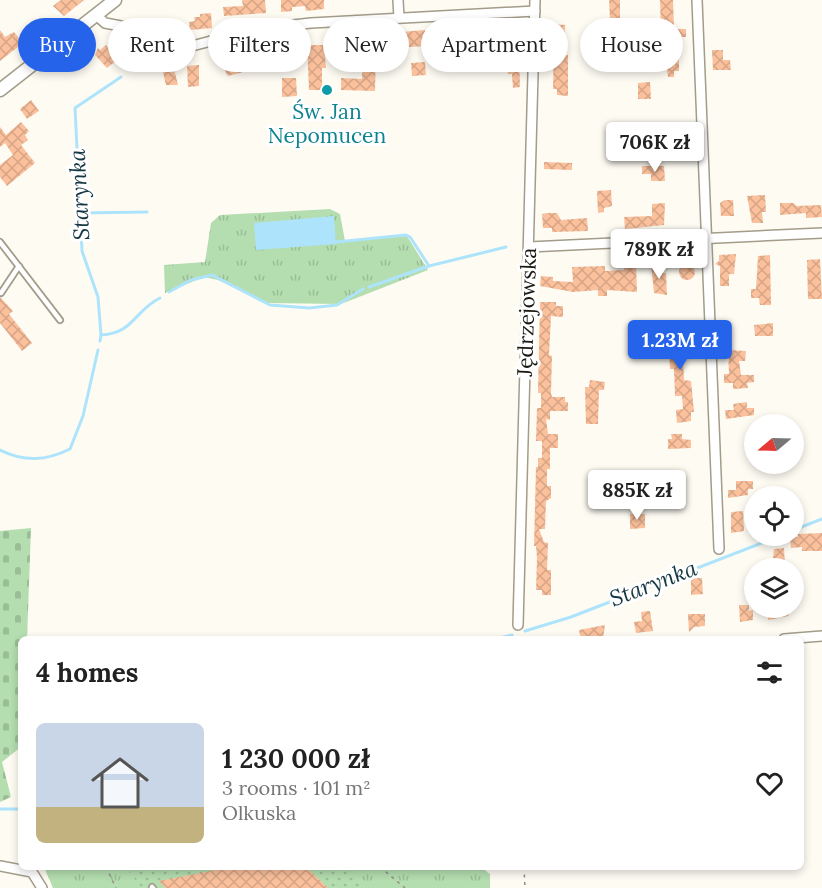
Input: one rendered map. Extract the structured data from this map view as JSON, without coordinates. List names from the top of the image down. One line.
{"streets":{"street":["Jędrzejowska"]},"water":["Starynka"],"places":["Św. Jan Nepomucen"],"north":"left","page":{"chip":["Buy","Rent","Filters","New","Apartment","House"],"price":["706K zł","789K zł","1.23M zł","885K zł"],"heading":"4 homes","list":[{"name":"1 230 000 zł","note":"3 rooms · 101 m² · Olkuska"}]}}
